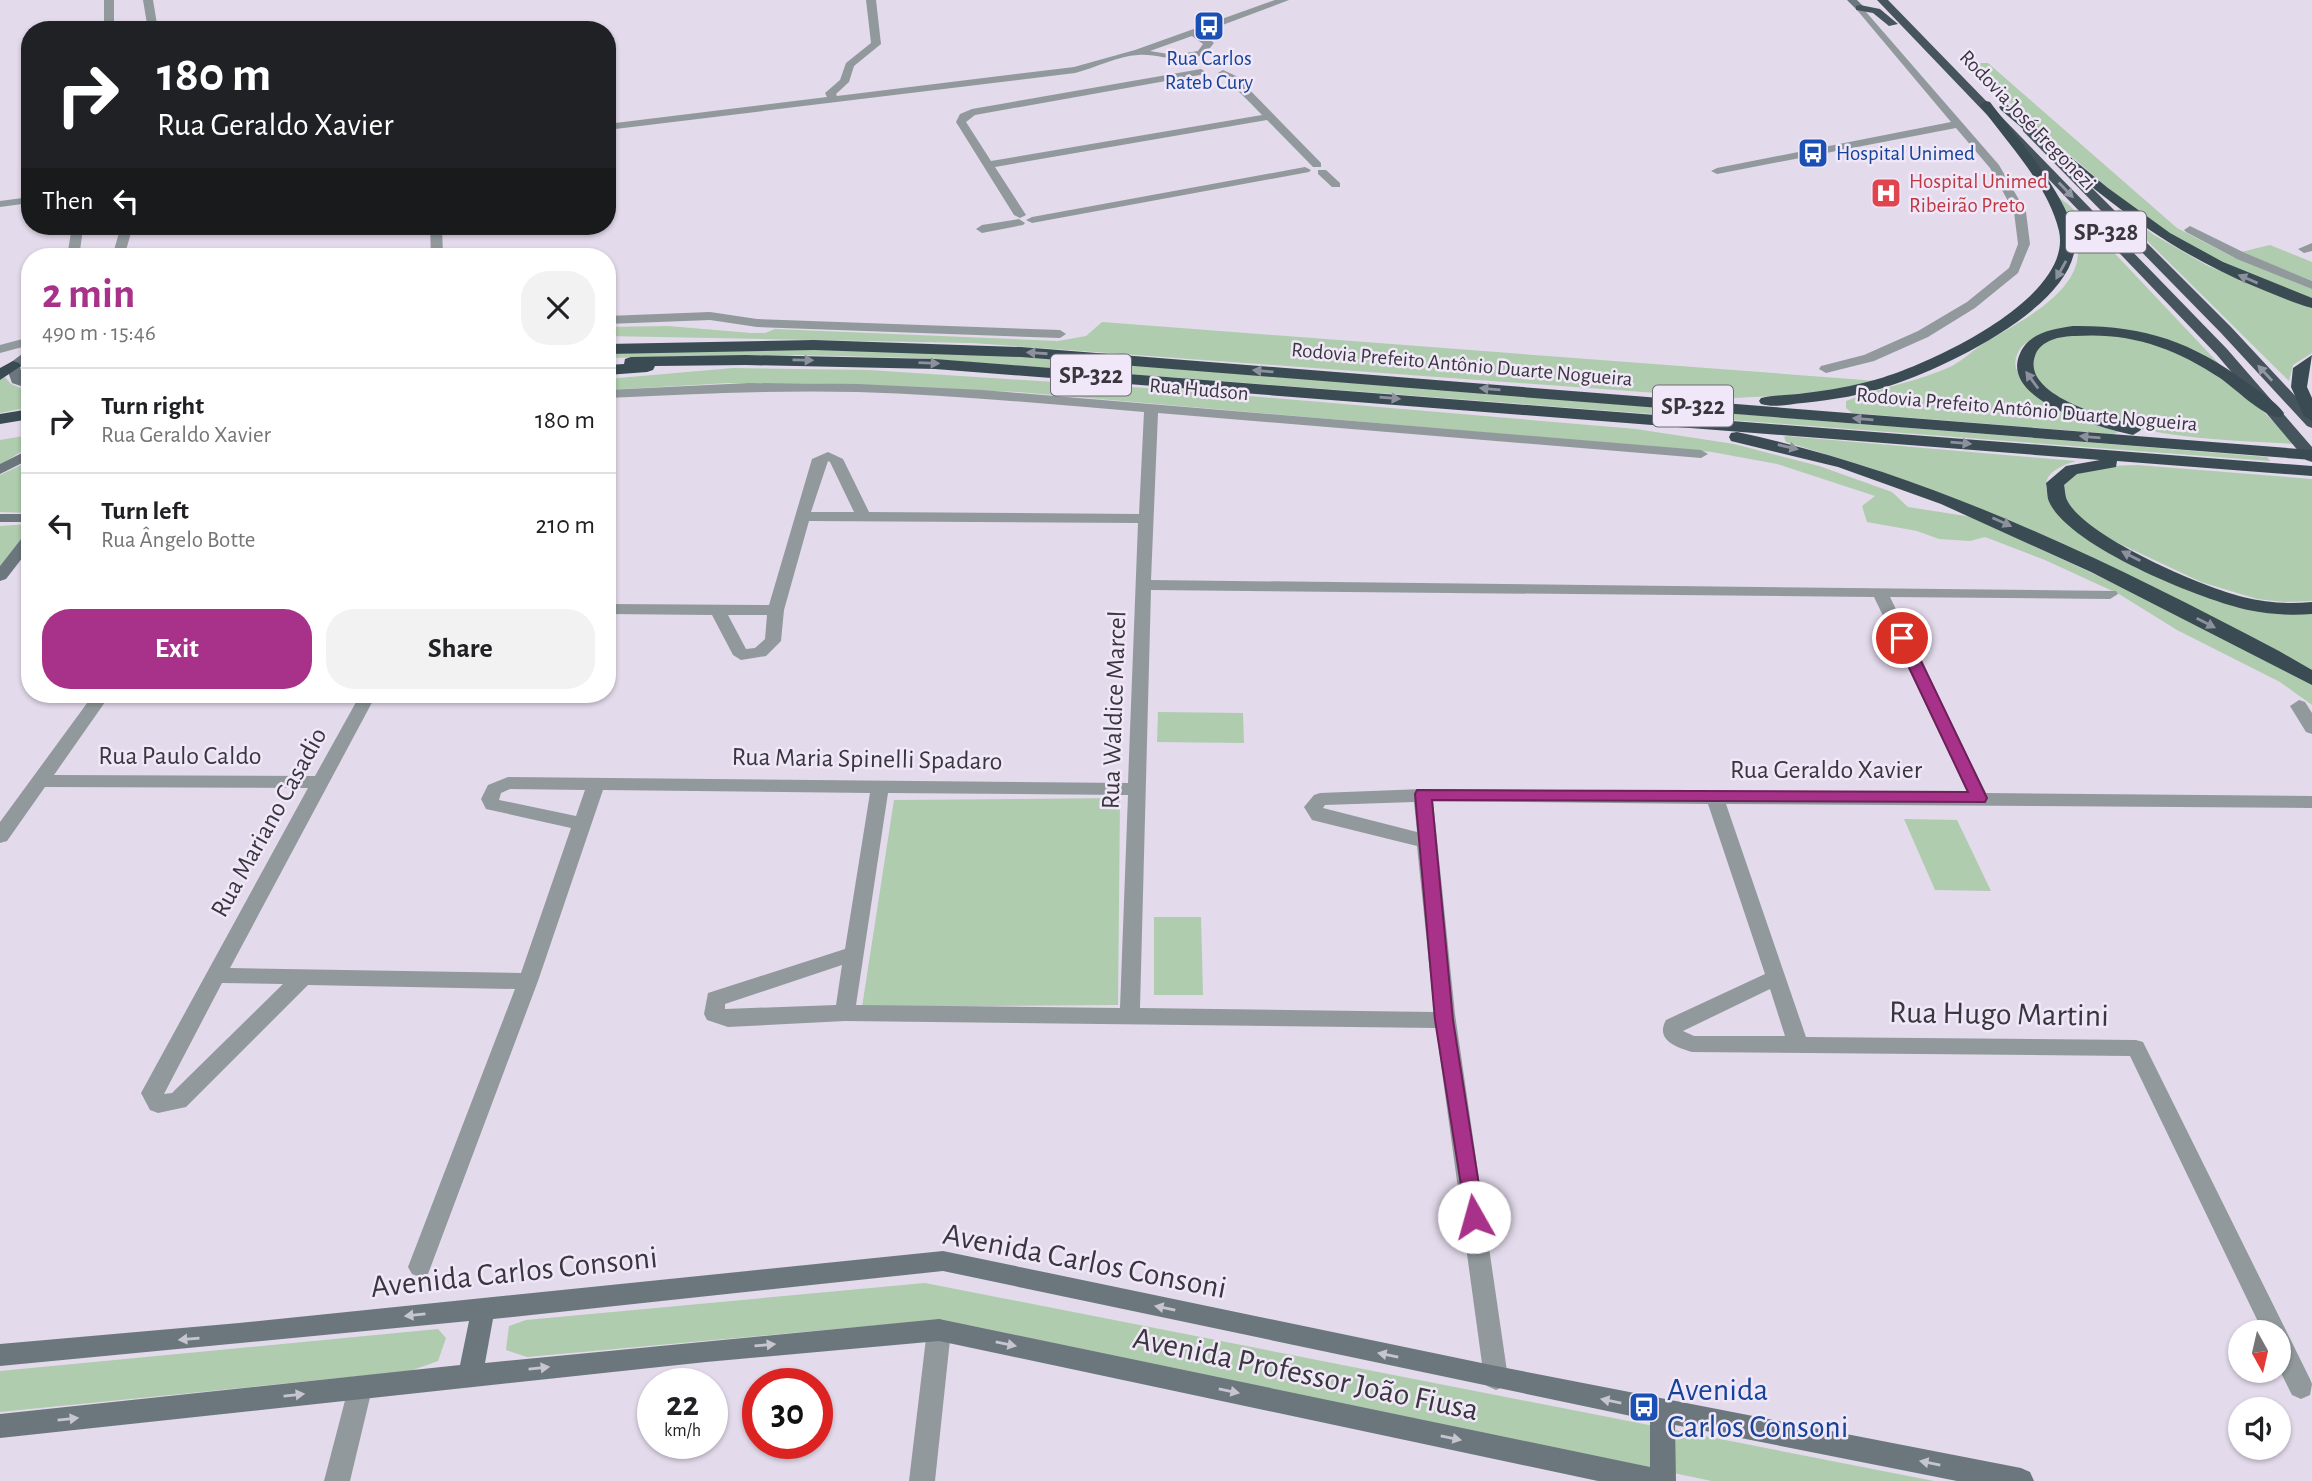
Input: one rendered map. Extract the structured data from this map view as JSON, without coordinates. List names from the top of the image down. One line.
{"streets":{"highway":["Rodovia José Fregonezi","SP-328","Rodovia Prefeito Antônio Duarte Nogueira","SP-322"],"main road":["Avenida Carlos Consoni","Avenida Professor João Fiusa"],"street":["Rua Hudson","Rua Waldice Marcel","Rua Paulo Caldo","Rua Maria Spinelli Spadaro","Rua Geraldo Xavier","Rua Mariano Casadio","Rua Hugo Martini"]},"crossings":[["Rodovia José Fregonezi","Rodovia Prefeito Antônio Duarte Nogueira"],["Rua Hudson","Rua Waldice Marcel"],["Rua Waldice Marcel","Rua Maria Spinelli Spadaro"],["Rua Paulo Caldo","Rua Mariano Casadio"]],"one_way":["Avenida Professor João Fiusa"],"places":{"bus stop":["Rua Carlos Rateb Cury","Hospital Unimed","Avenida Carlos Consoni"],"hospital":["Hospital Unimed Ribeirão Preto"]},"north":"bottom","page":{"turn":["180 m","Rua Geraldo Xavier"],"then":"Then","heading":["2 min","490 m · 15:46"],"list":[{"name":"Turn right","note":"Rua Geraldo Xavier","value":"180 m"},{"name":"Turn left","note":"Rua Ângelo Botte","value":"210 m"}],"buttons":["Exit","Share"],"speed":"22 km/h","limit":"30"}}
